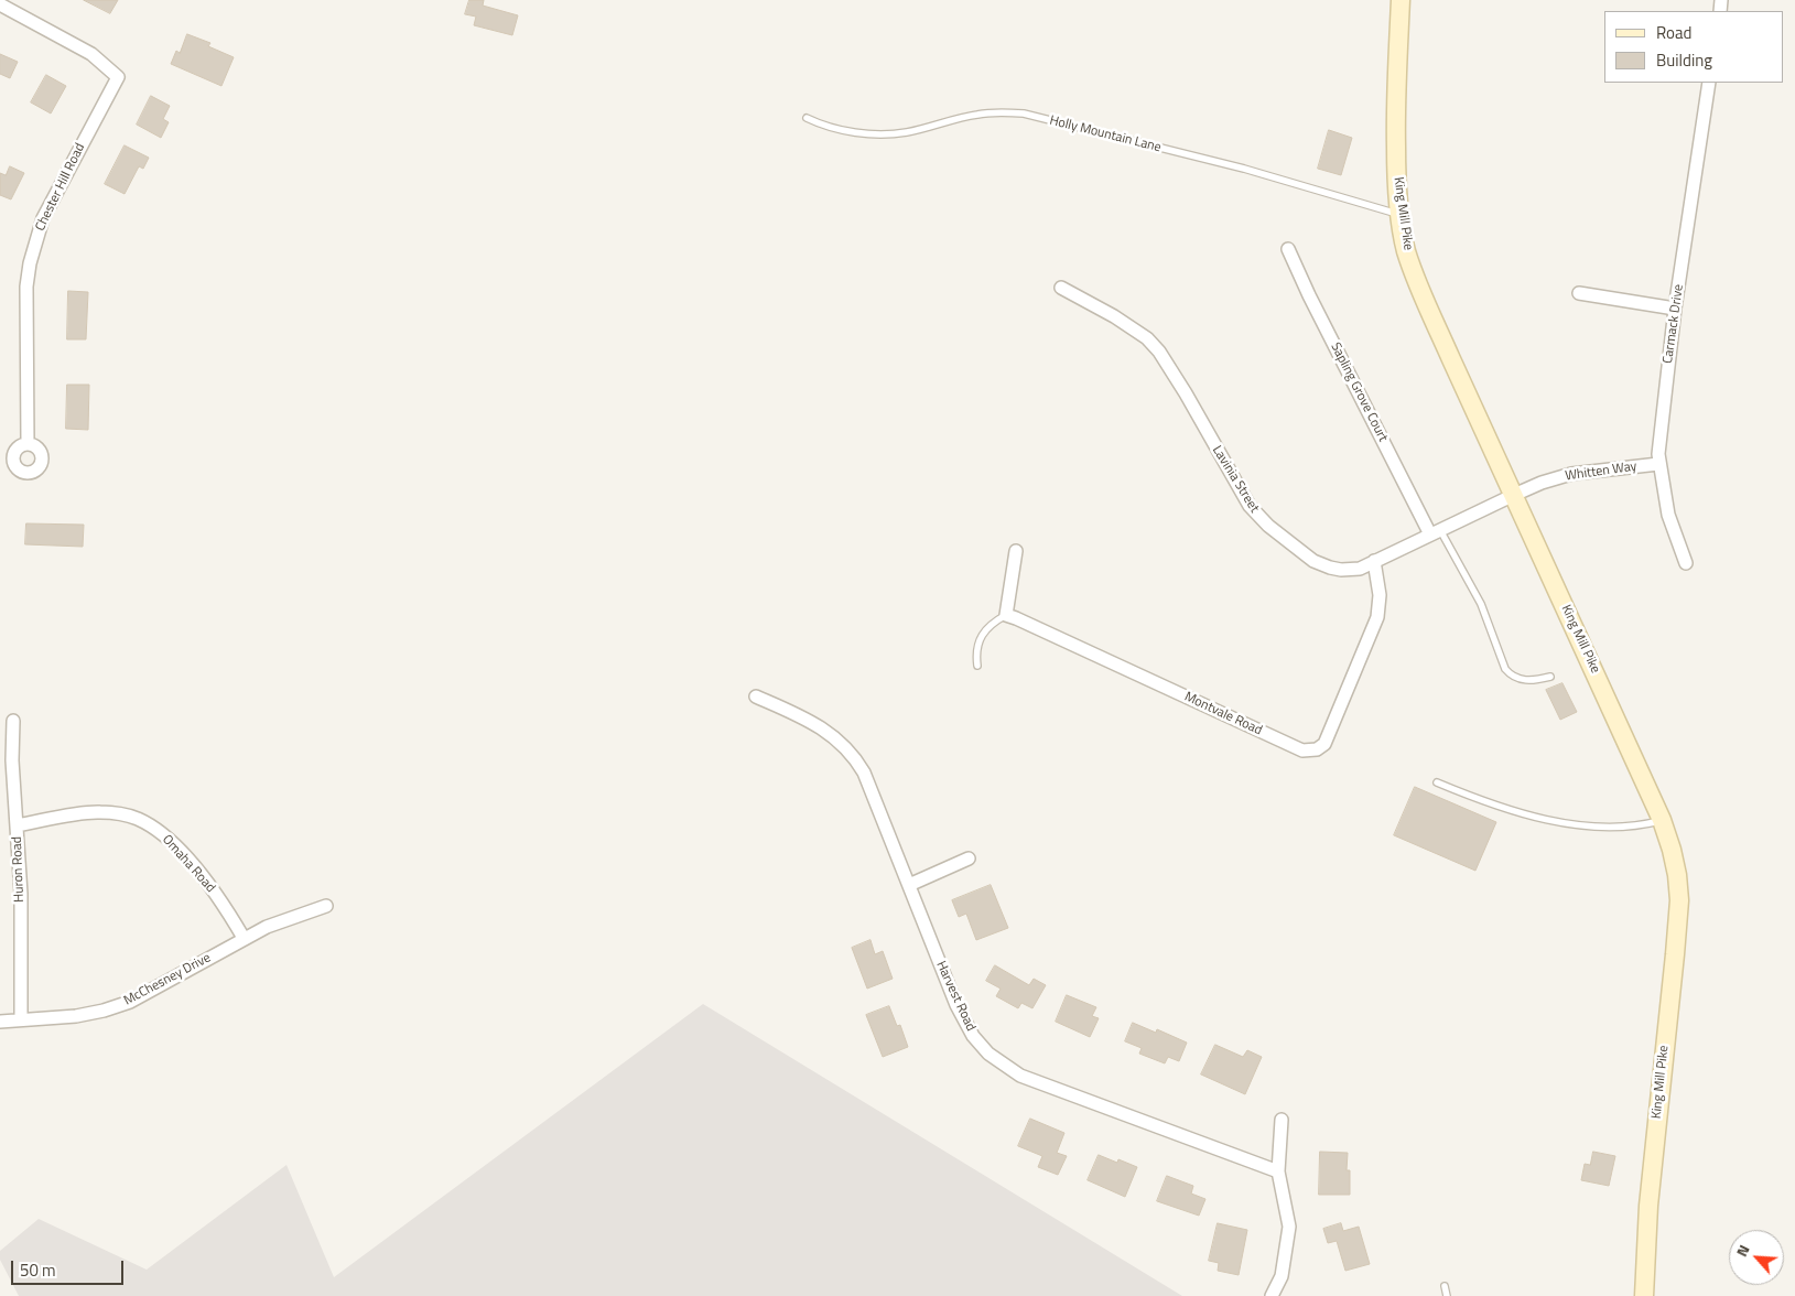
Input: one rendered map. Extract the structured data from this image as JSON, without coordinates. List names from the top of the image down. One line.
{"streets":{"main road":["King Mill Pike"],"street":["Chester Hill Road","Carmack Drive","Sapling Grove Court","Whitten Way","Lavinia Street","Montvale Road","Omaha Road","Huron Road","McChesney Drive","Harvest Road"],"lane":["Holly Mountain Lane"]},"crossings":[["Holly Mountain Lane","King Mill Pike"],["King Mill Pike","Whitten Way"],["King Mill Pike","Lavinia Street"],["Carmack Drive","Whitten Way"],["Sapling Grove Court","Lavinia Street"],["Whitten Way","Lavinia Street"],["Lavinia Street","Montvale Road"],["Omaha Road","Huron Road"],["Omaha Road","McChesney Drive"],["Huron Road","McChesney Drive"]],"legend":["Road","Building"],"scale_bar":"50 m","north":"top left"}
